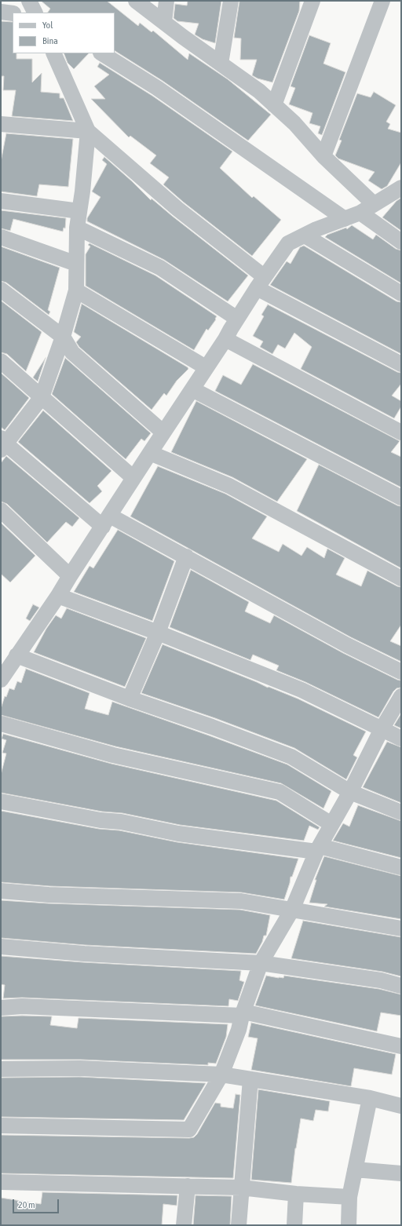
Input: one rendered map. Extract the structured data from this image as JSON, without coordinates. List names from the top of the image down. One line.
{"legend":["Yol","Bina"],"scale_bar":"20 m"}
